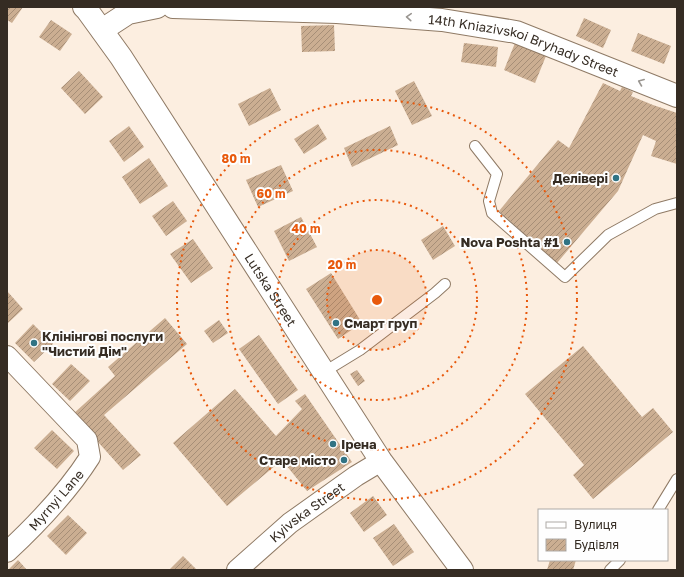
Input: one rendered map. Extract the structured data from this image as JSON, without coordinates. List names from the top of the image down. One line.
{"streets":{"main road":["14th Kniazivskoi Bryhady Street","Lutska Street"],"street":["Myrnyi Lane","Kyivska Street"]},"crossings":[["Lutska Street","Kyivska Street"]],"one_way":["14th Kniazivskoi Bryhady Street"],"places":["Делівері","Nova Poshta #1","Смарт груп","Клінінгові послуги \"Чистий Дім\"","Ірена","Старе місто"],"legend":["Вулиця","Будівля"],"rings":["80 m","60 m","40 m","20 m"]}
